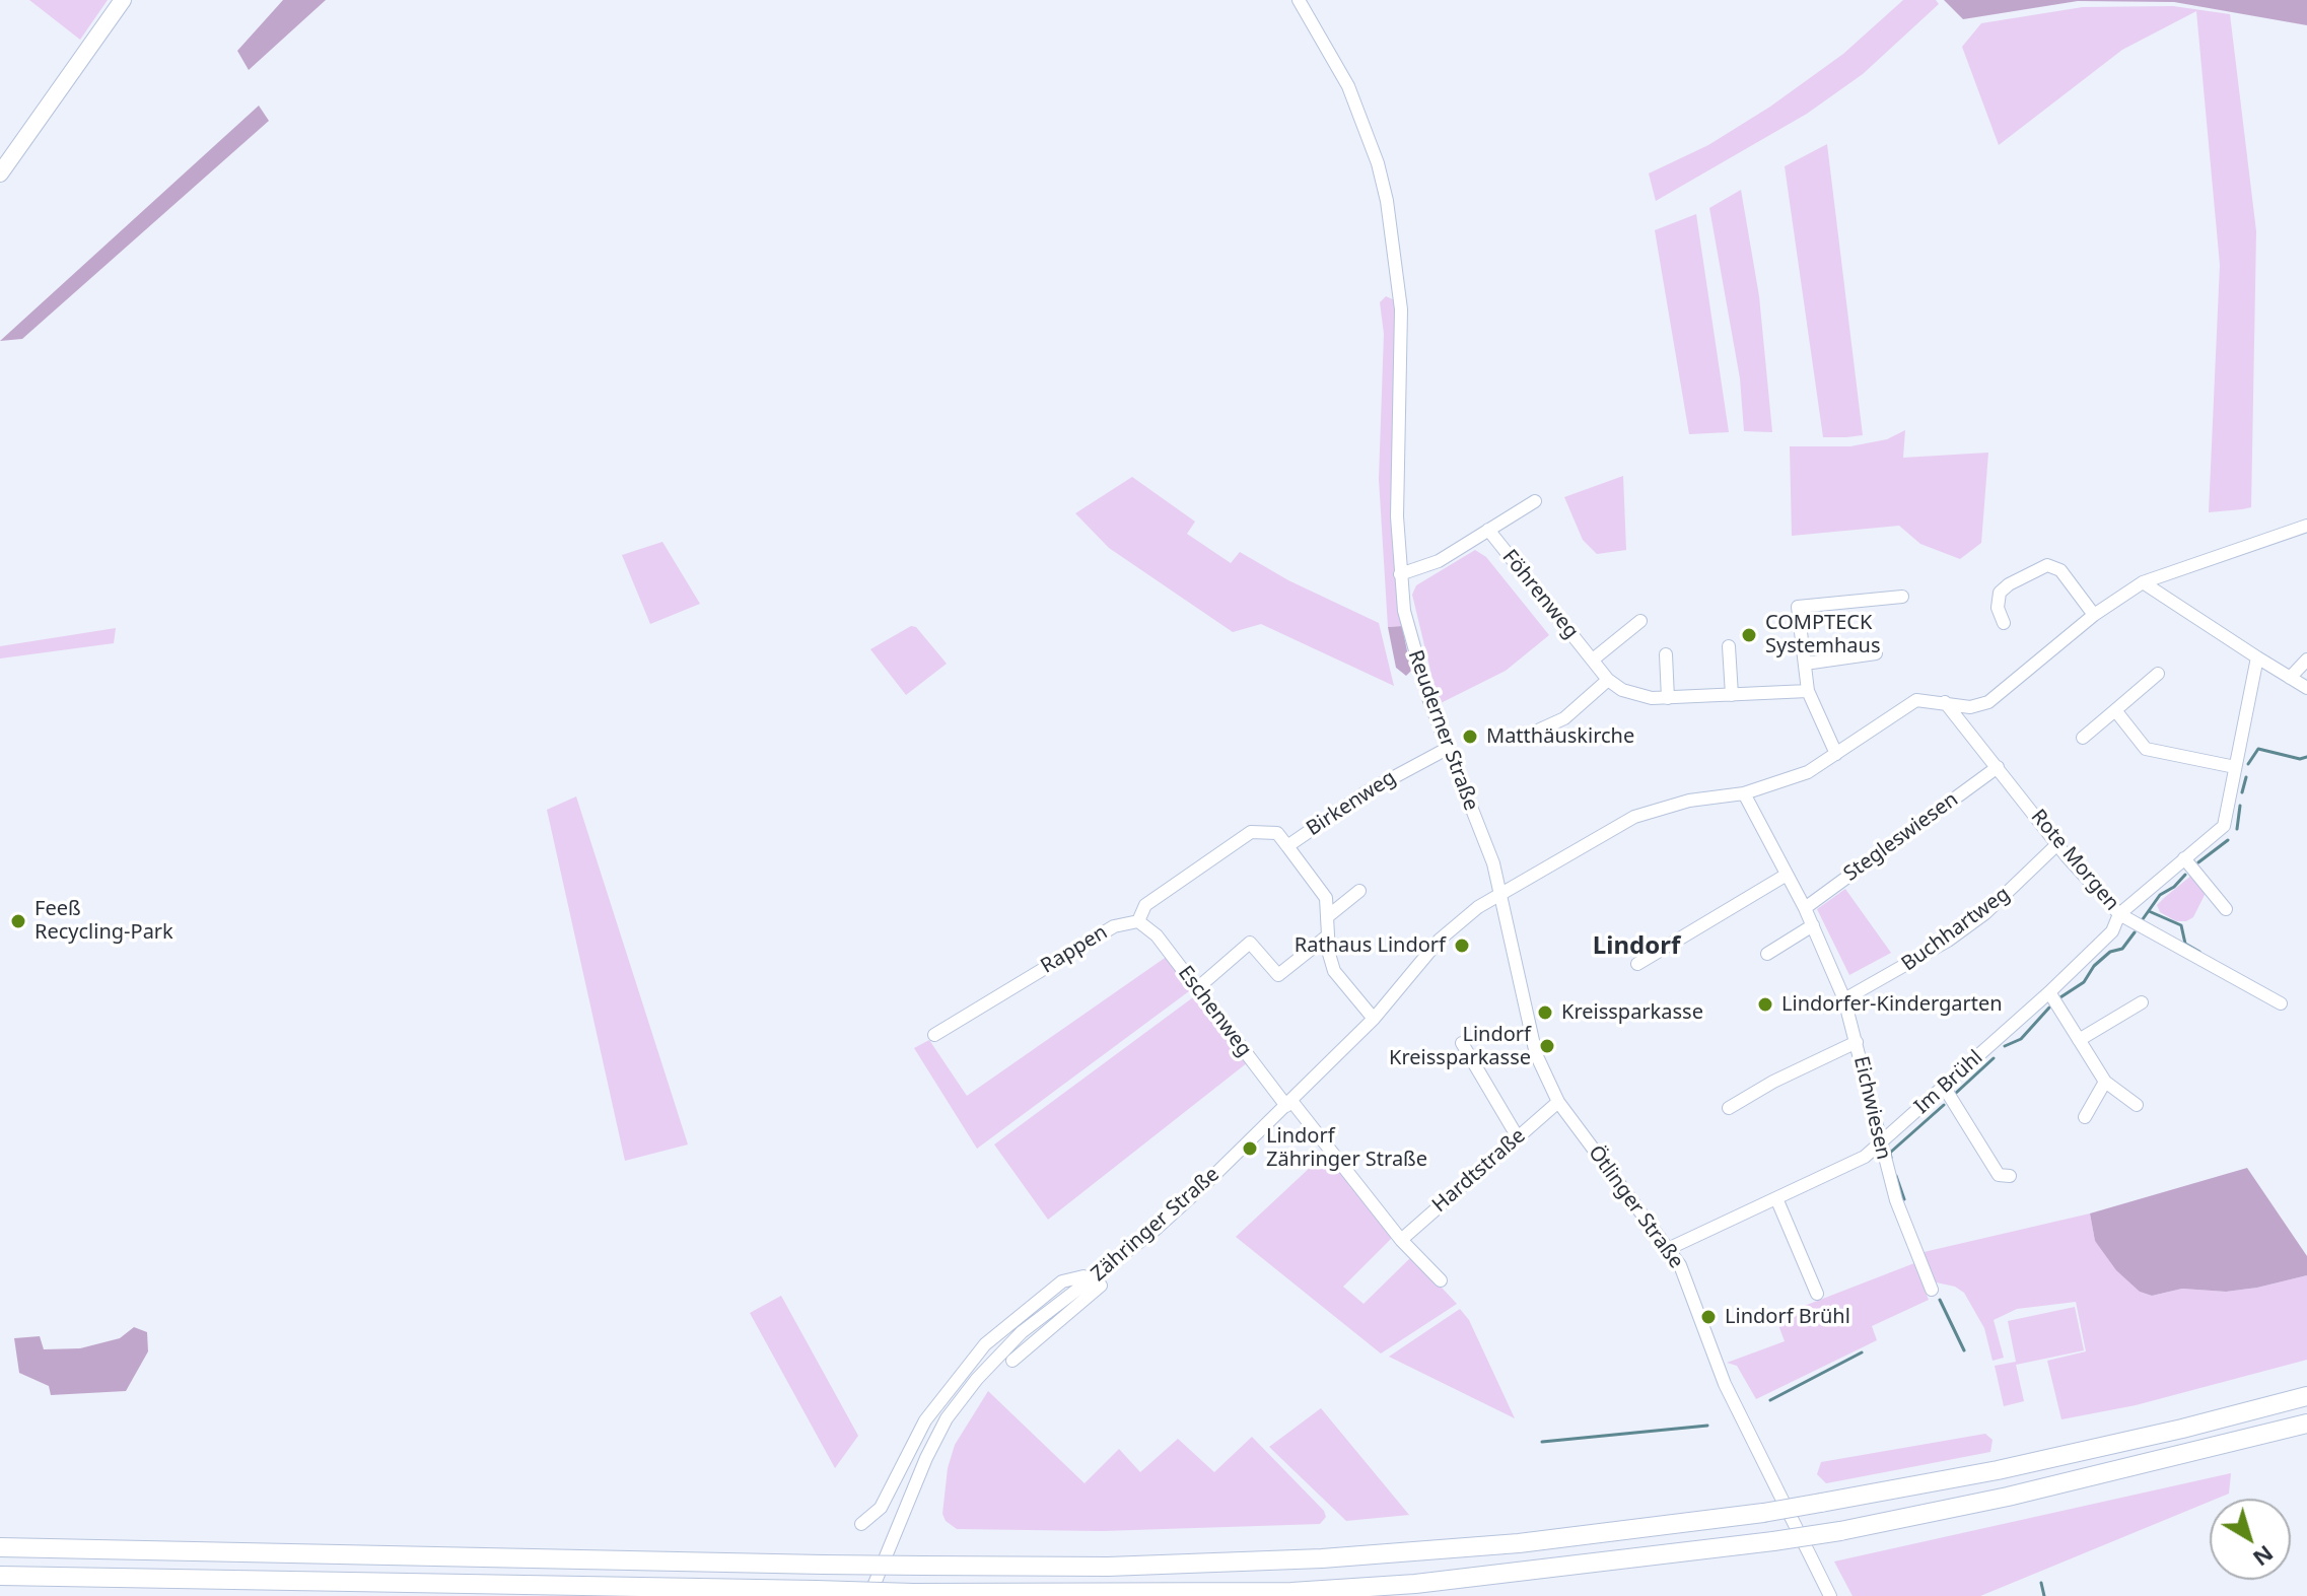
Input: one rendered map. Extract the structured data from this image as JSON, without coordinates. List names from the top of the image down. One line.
{"streets":{"street":["Föhrenweg","Reuderner Straße","Birkenweg","Stegleswiesen","Rote Morgen","Buchhartweg","Rappen","Eschenweg","Im Brühl","Eichwiesen","Hardtstraße","Ötlinger Straße","Zähringer Straße"]},"crossings":[["Reuderner Straße","Birkenweg"],["Reuderner Straße","Ötlinger Straße"],["Reuderner Straße","Zähringer Straße"],["Birkenweg","Zähringer Straße"],["Stegleswiesen","Rote Morgen"],["Stegleswiesen","Eichwiesen"],["Rote Morgen","Buchhartweg"],["Rote Morgen","Im Brühl"],["Rote Morgen","Zähringer Straße"],["Buchhartweg","Eichwiesen"],["Rappen","Eschenweg"],["Eschenweg","Zähringer Straße"],["Im Brühl","Eichwiesen"],["Im Brühl","Ötlinger Straße"],["Eichwiesen","Zähringer Straße"],["Hardtstraße","Ötlinger Straße"],["Ötlinger Straße","Zähringer Straße"]],"districts":["Lindorf"],"places":["COMPTECK Systemhaus","Matthäuskirche","Feeß Recycling-Park","Rathaus Lindorf","Lindorfer-Kindergarten","Kreissparkasse","Lindorf Kreissparkasse","Lindorf Zähringer Straße","Lindorf Brühl"],"north":"bottom right"}
